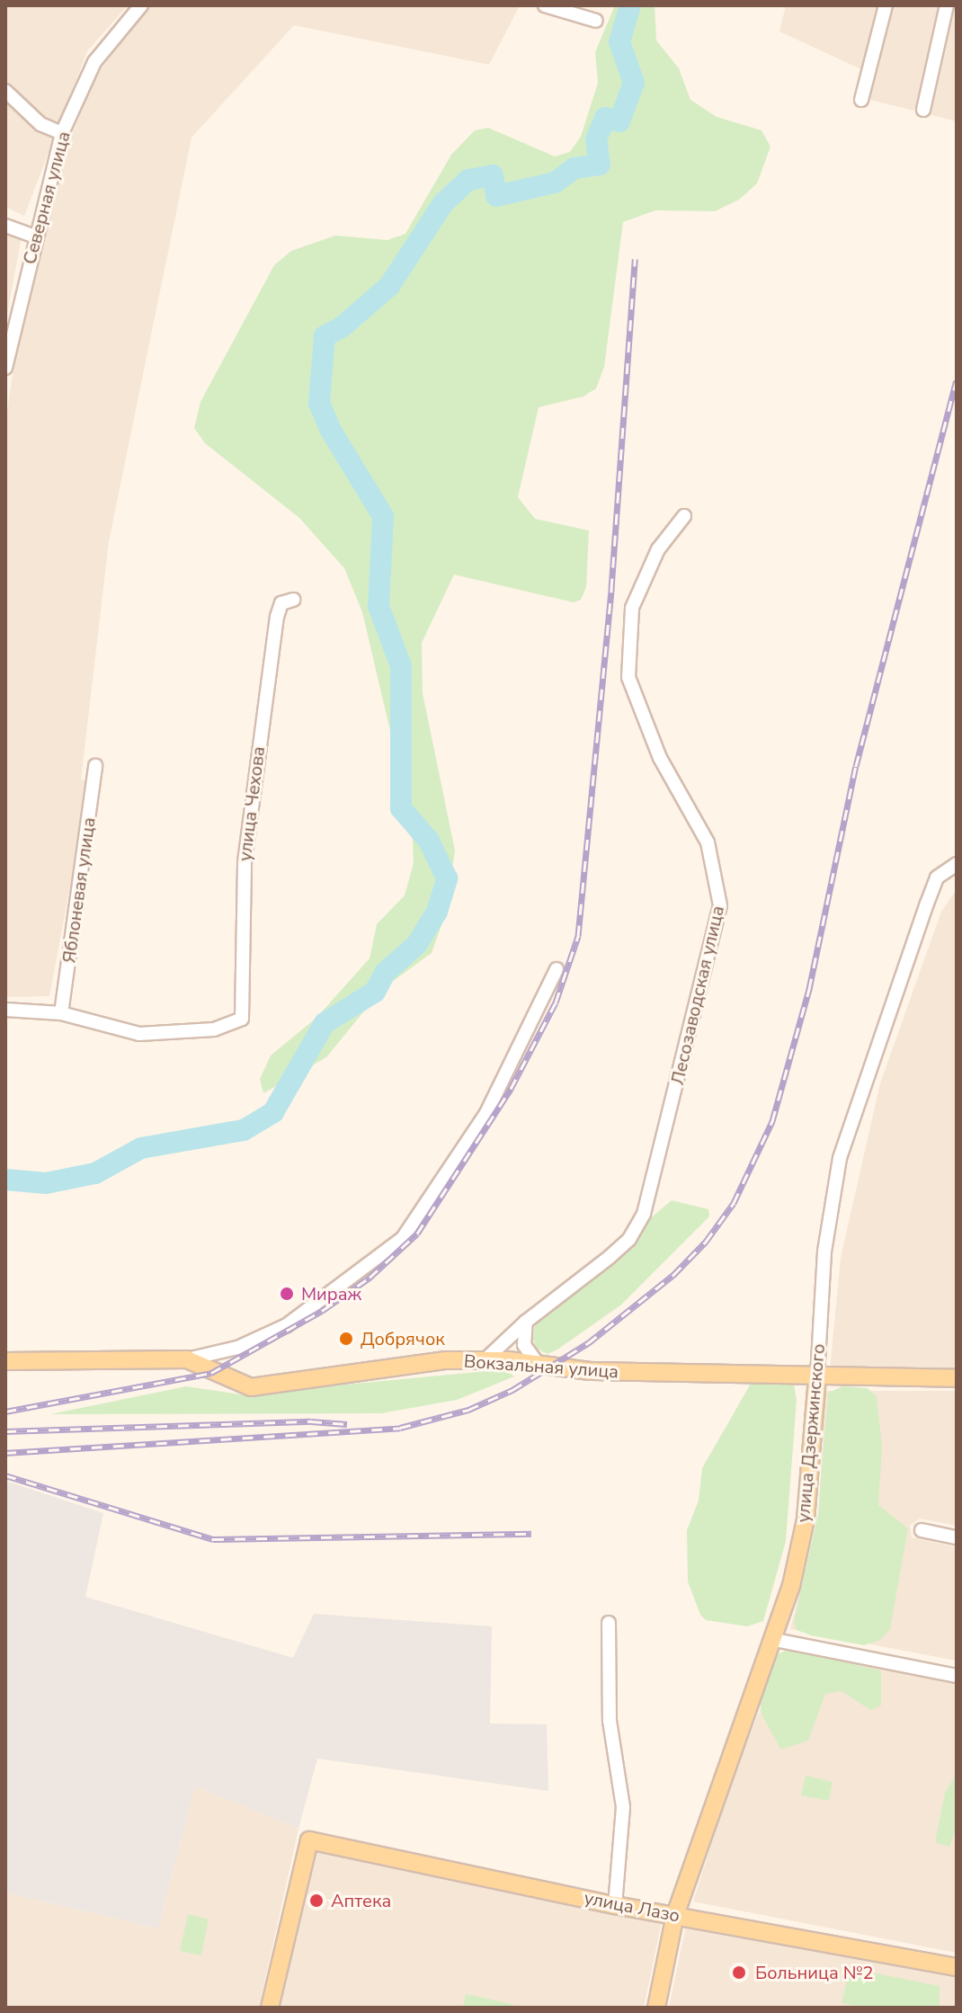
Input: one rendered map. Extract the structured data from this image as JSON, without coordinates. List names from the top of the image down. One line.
{"streets":{"main road":["Вокзальная улица","улица Дзержинского","улица Лазо"],"street":["Северная улица","улица Чехова","Яблоневая улица","Лесозаводская улица"]},"crossings":[["улица Чехова","Яблоневая улица"],["Лесозаводская улица","Вокзальная улица"],["Вокзальная улица","улица Дзержинского"],["улица Дзержинского","улица Лазо"]],"places":["Мираж","Добрячок","Аптека","Больница №2"]}
